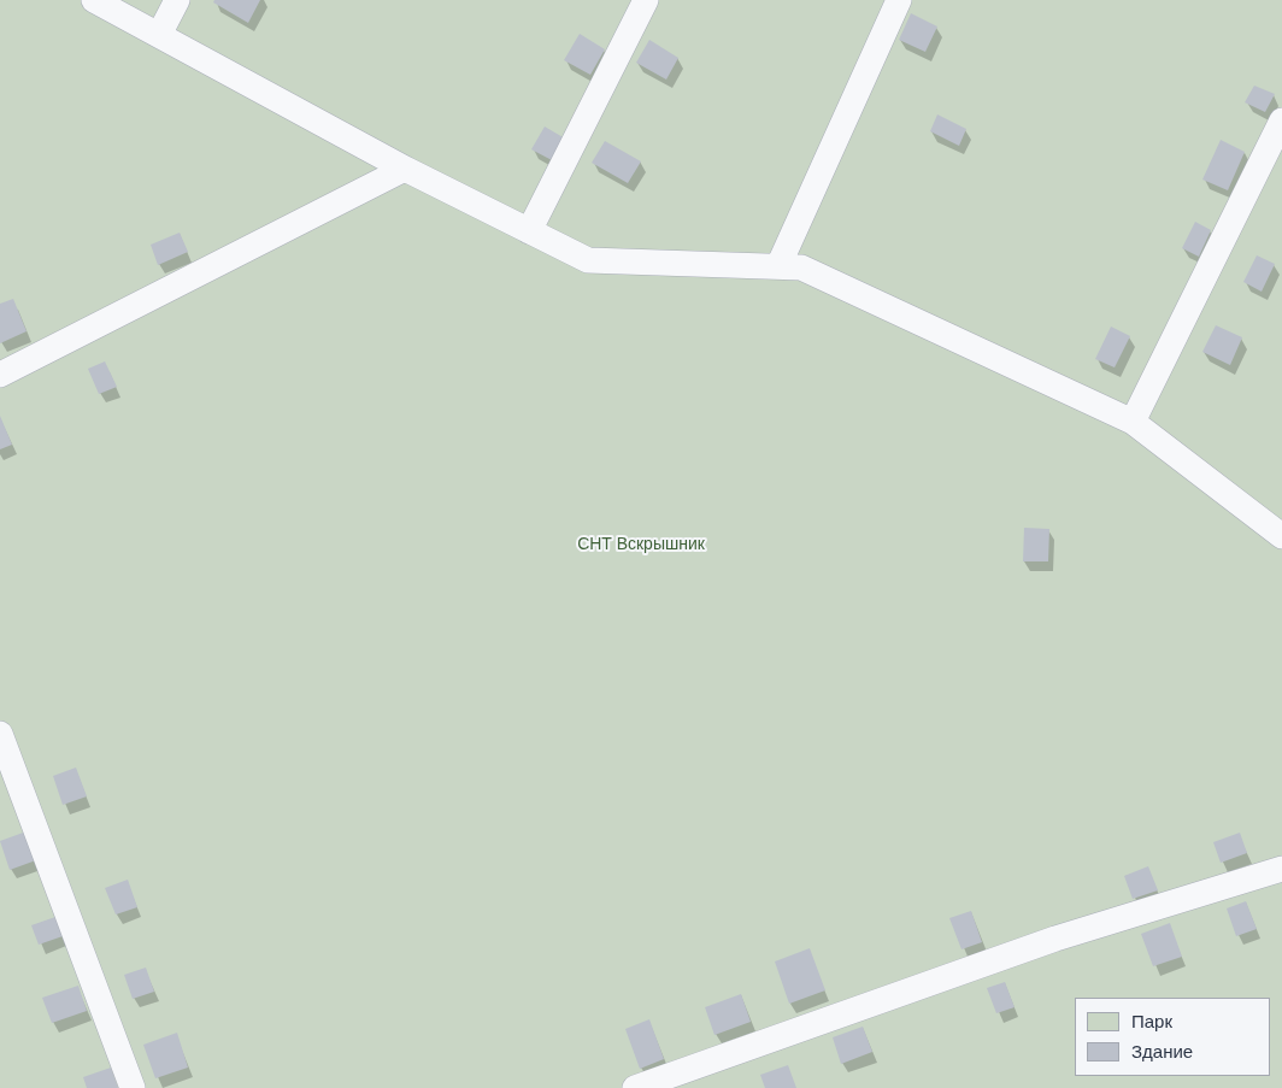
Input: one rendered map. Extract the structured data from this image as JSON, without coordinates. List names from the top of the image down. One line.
{"parks":["СНТ Вскрышник"],"legend":["Парк","Здание"]}
